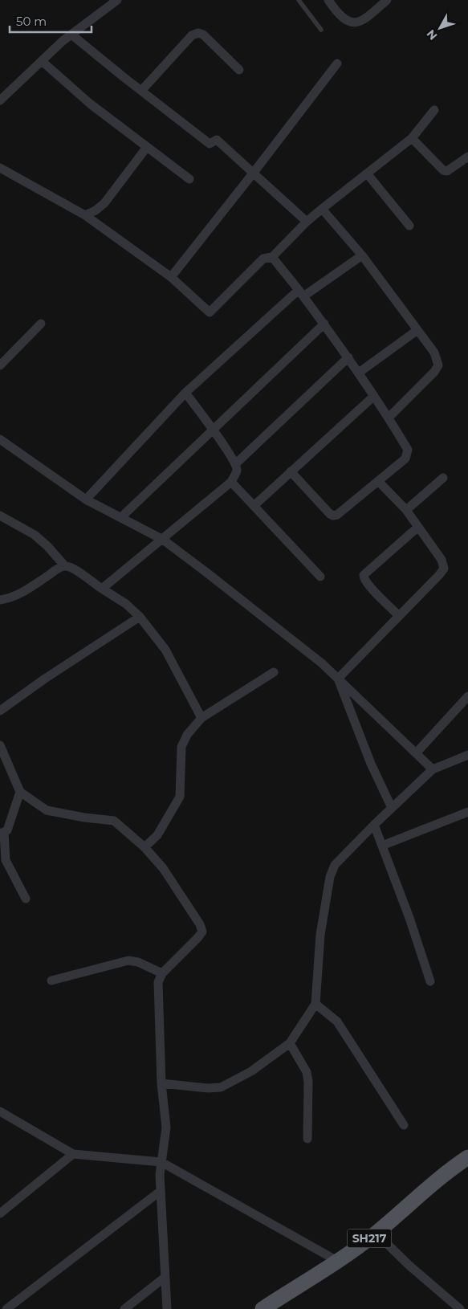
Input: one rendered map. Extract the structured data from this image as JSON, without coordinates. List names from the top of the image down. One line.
{"streets":{"main road":["SH217"]},"scale_bar":"50 m","north":"bottom left"}
